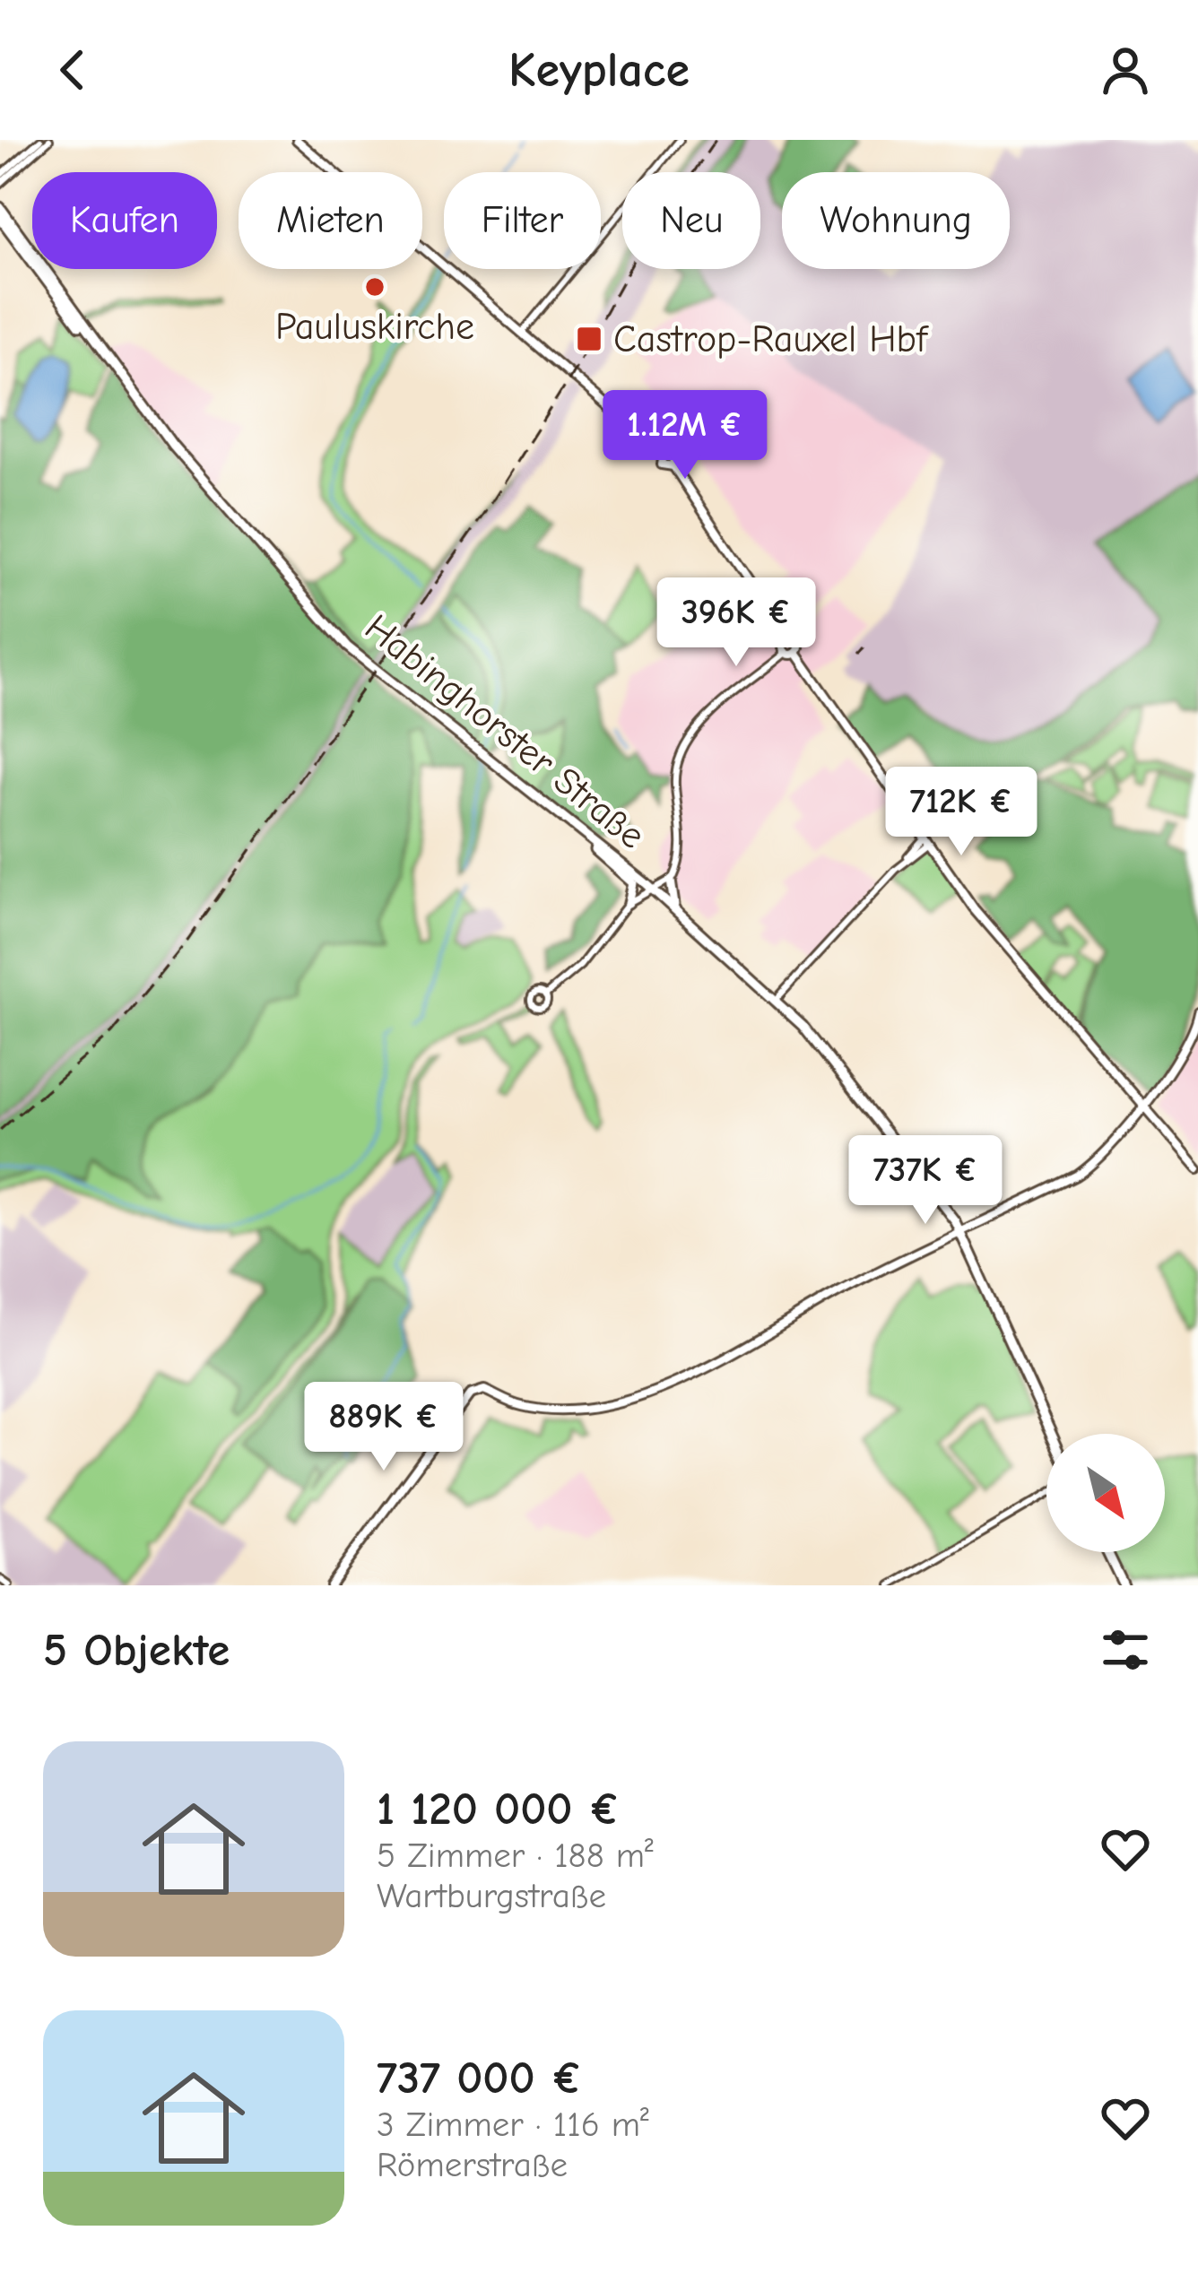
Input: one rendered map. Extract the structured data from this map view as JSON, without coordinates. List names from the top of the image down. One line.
{"streets":{"main road":["Habinghorster Straße"]},"places":{"other":["Pauluskirche"],"transit":["Castrop-Rauxel Hbf"]},"north":"bottom right","page":{"header":"Keyplace","chip":["Kaufen","Mieten","Filter","Neu","Wohnung"],"price":["1.12M €","396K €","712K €","737K €","889K €"],"heading":"5 Objekte","list":[{"name":"1 120 000 €","note":"5 Zimmer · 188 m² · Wartburgstraße"},{"name":"737 000 €","note":"3 Zimmer · 116 m² · Römerstraße"}]}}
